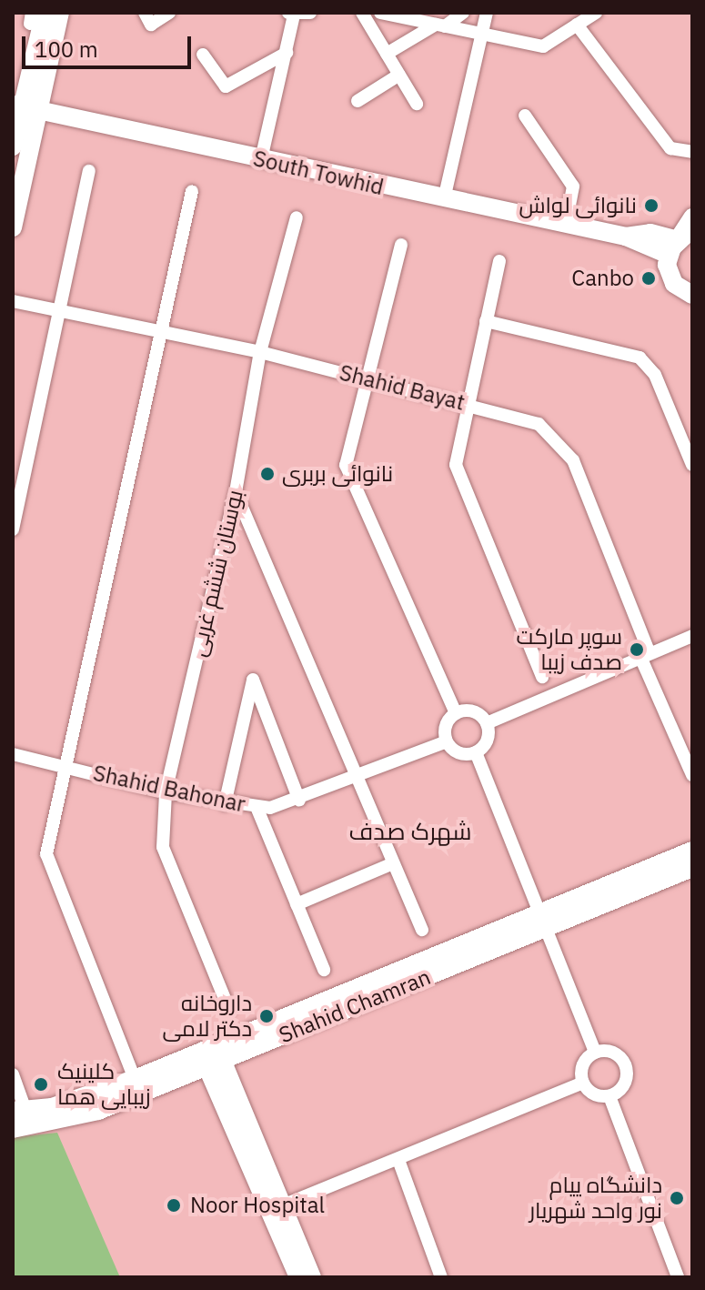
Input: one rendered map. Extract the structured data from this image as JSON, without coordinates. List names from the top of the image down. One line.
{"streets":{"street":["South Towhid","Shahid Bayat","بوستان ششم غربی","Shahid Bahonar","Shahid Chamran"]},"crossings":[["Shahid Bayat","بوستان ششم غربی"],["بوستان ششم غربی","Shahid Bahonar"]],"districts":["شهرک صدف"],"places":["نانوائی لواش","Canbo","نانوائی بربری","سوپر مارکت صدف زیبا","داروخانه دکتر لامی","کلینیک زیبایی هما","دانشگاه پیام نور واحد شهریار","Noor Hospital"],"scale_bar":"100 m"}
